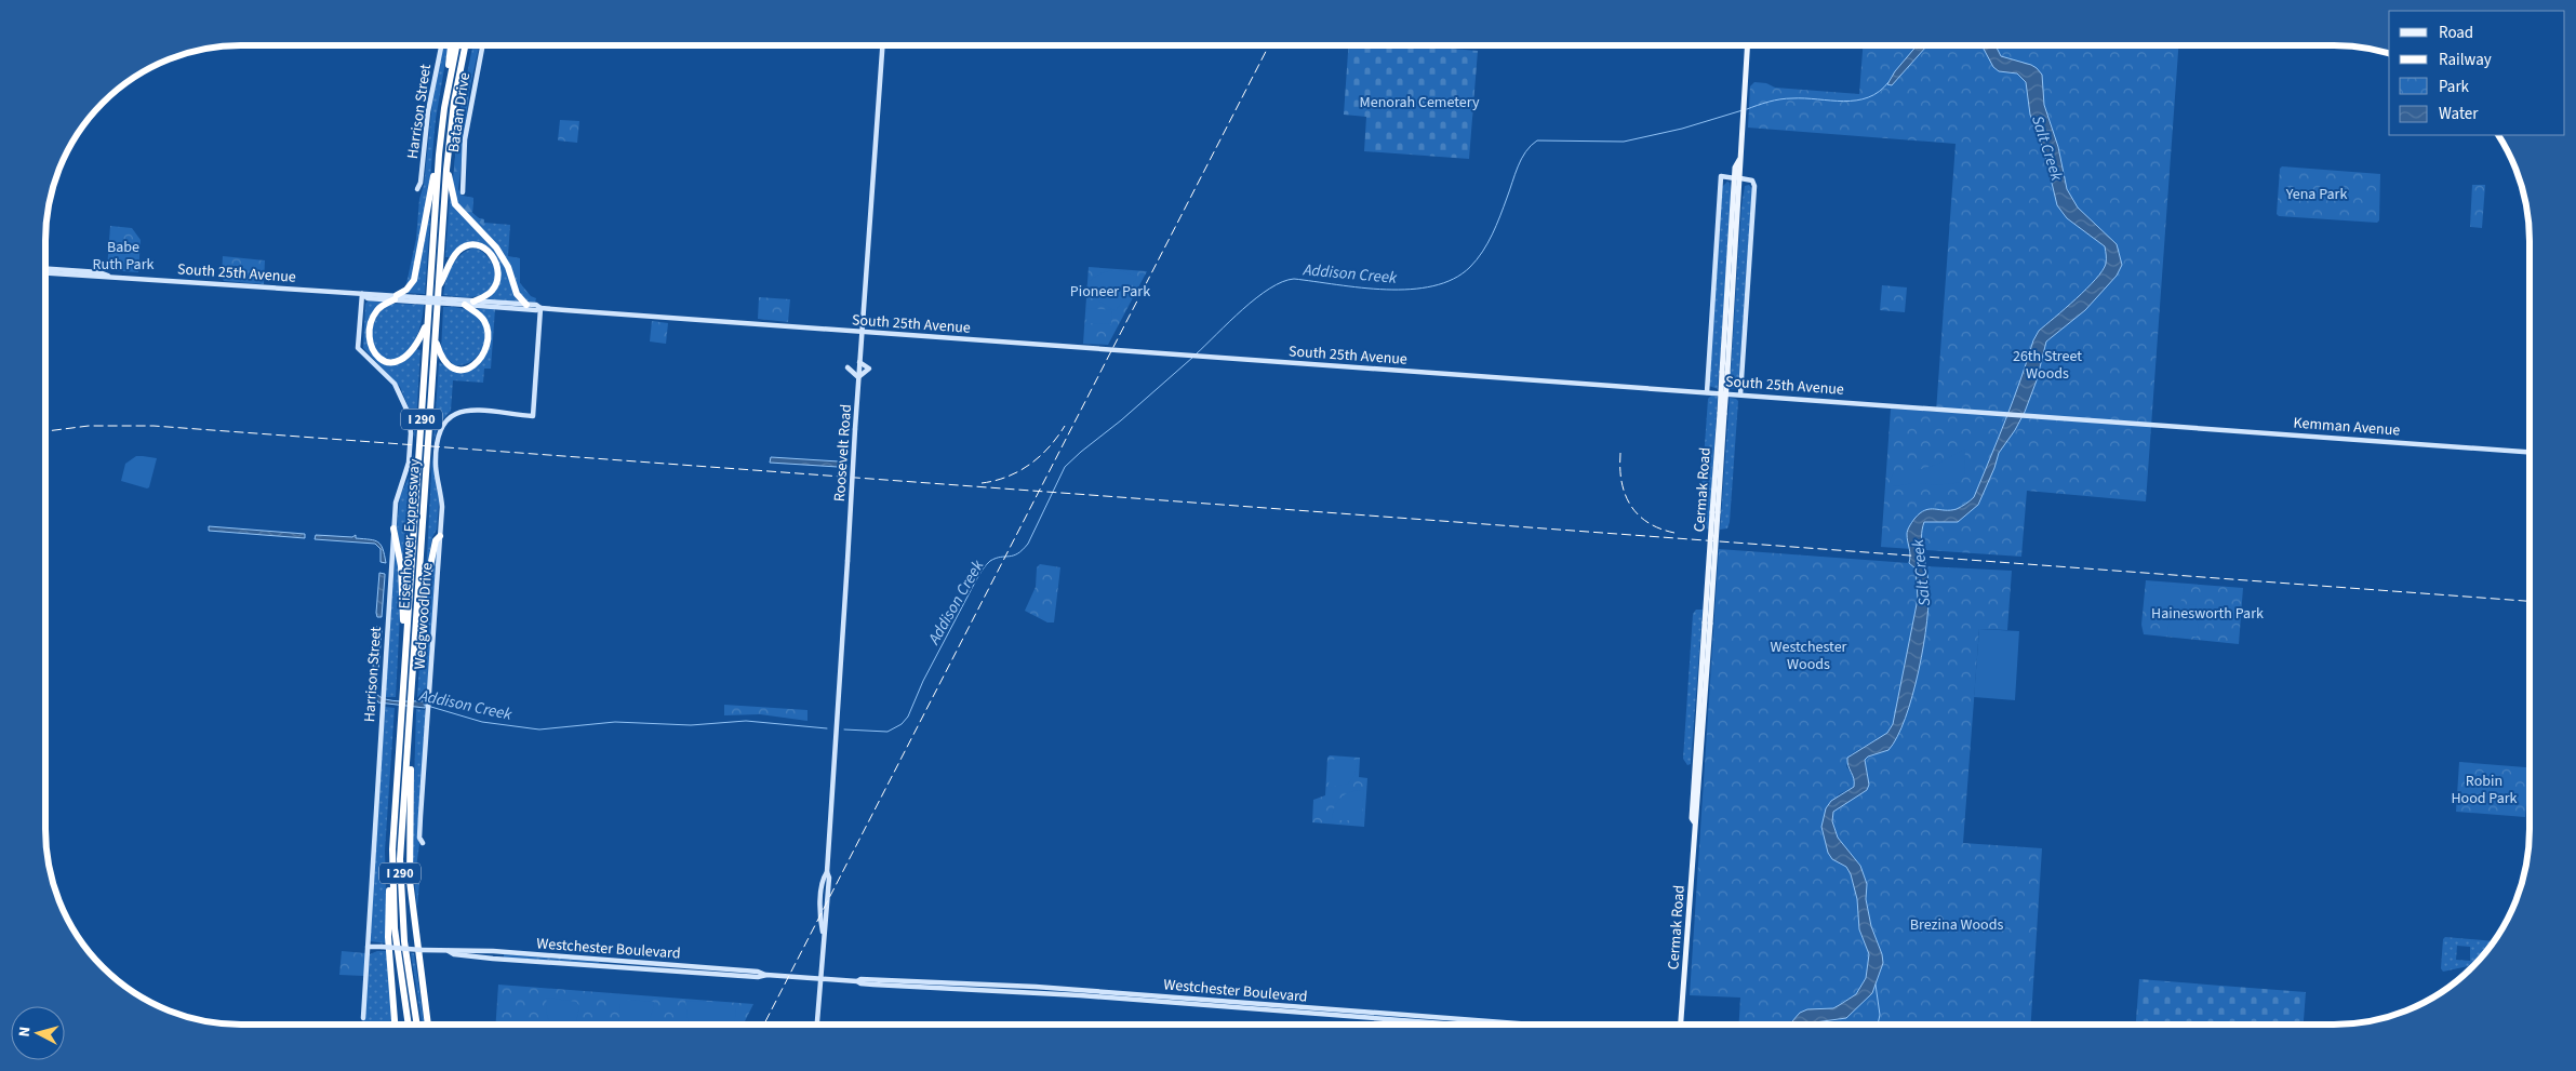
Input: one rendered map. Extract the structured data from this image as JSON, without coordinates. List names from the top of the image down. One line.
{"streets":{"highway":["I 290","Eisenhower Expressway"],"main road":["Cermak Road"],"street":["Harrison Street","Bataan Drive","South 25th Avenue","Kemman Avenue","Roosevelt Road","Wedgwood Drive","Westchester Boulevard"]},"crossings":[["Harrison Street","South 25th Avenue"],["Harrison Street","Westchester Boulevard"],["South 25th Avenue","Kemman Avenue"],["South 25th Avenue","Roosevelt Road"],["South 25th Avenue","Wedgwood Drive"],["Roosevelt Road","Westchester Boulevard"]],"water":["Salt Creek","Addison Creek"],"parks":["Menorah Cemetery","Yena Park","Babe Ruth Park","Pioneer Park","26th Street Woods","Hainesworth Park","Westchester Woods","Robin Hood Park","Brezina Woods"],"legend":["Road","Railway","Park","Water"],"north":"left"}
